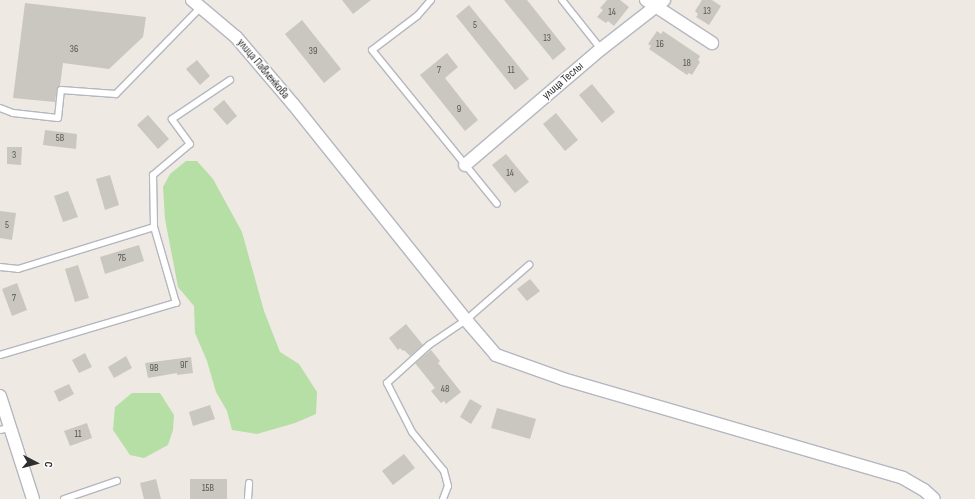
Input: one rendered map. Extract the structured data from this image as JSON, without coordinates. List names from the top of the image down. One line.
{"streets":{"street":["улица Павленкова","улица Теслы"]},"house_numbers":["13","14","5","13","16","36","39","18","7","11","9","5В","3","14","5","7Б","7","9Г","9В","48","11","15В"],"north":"right"}
